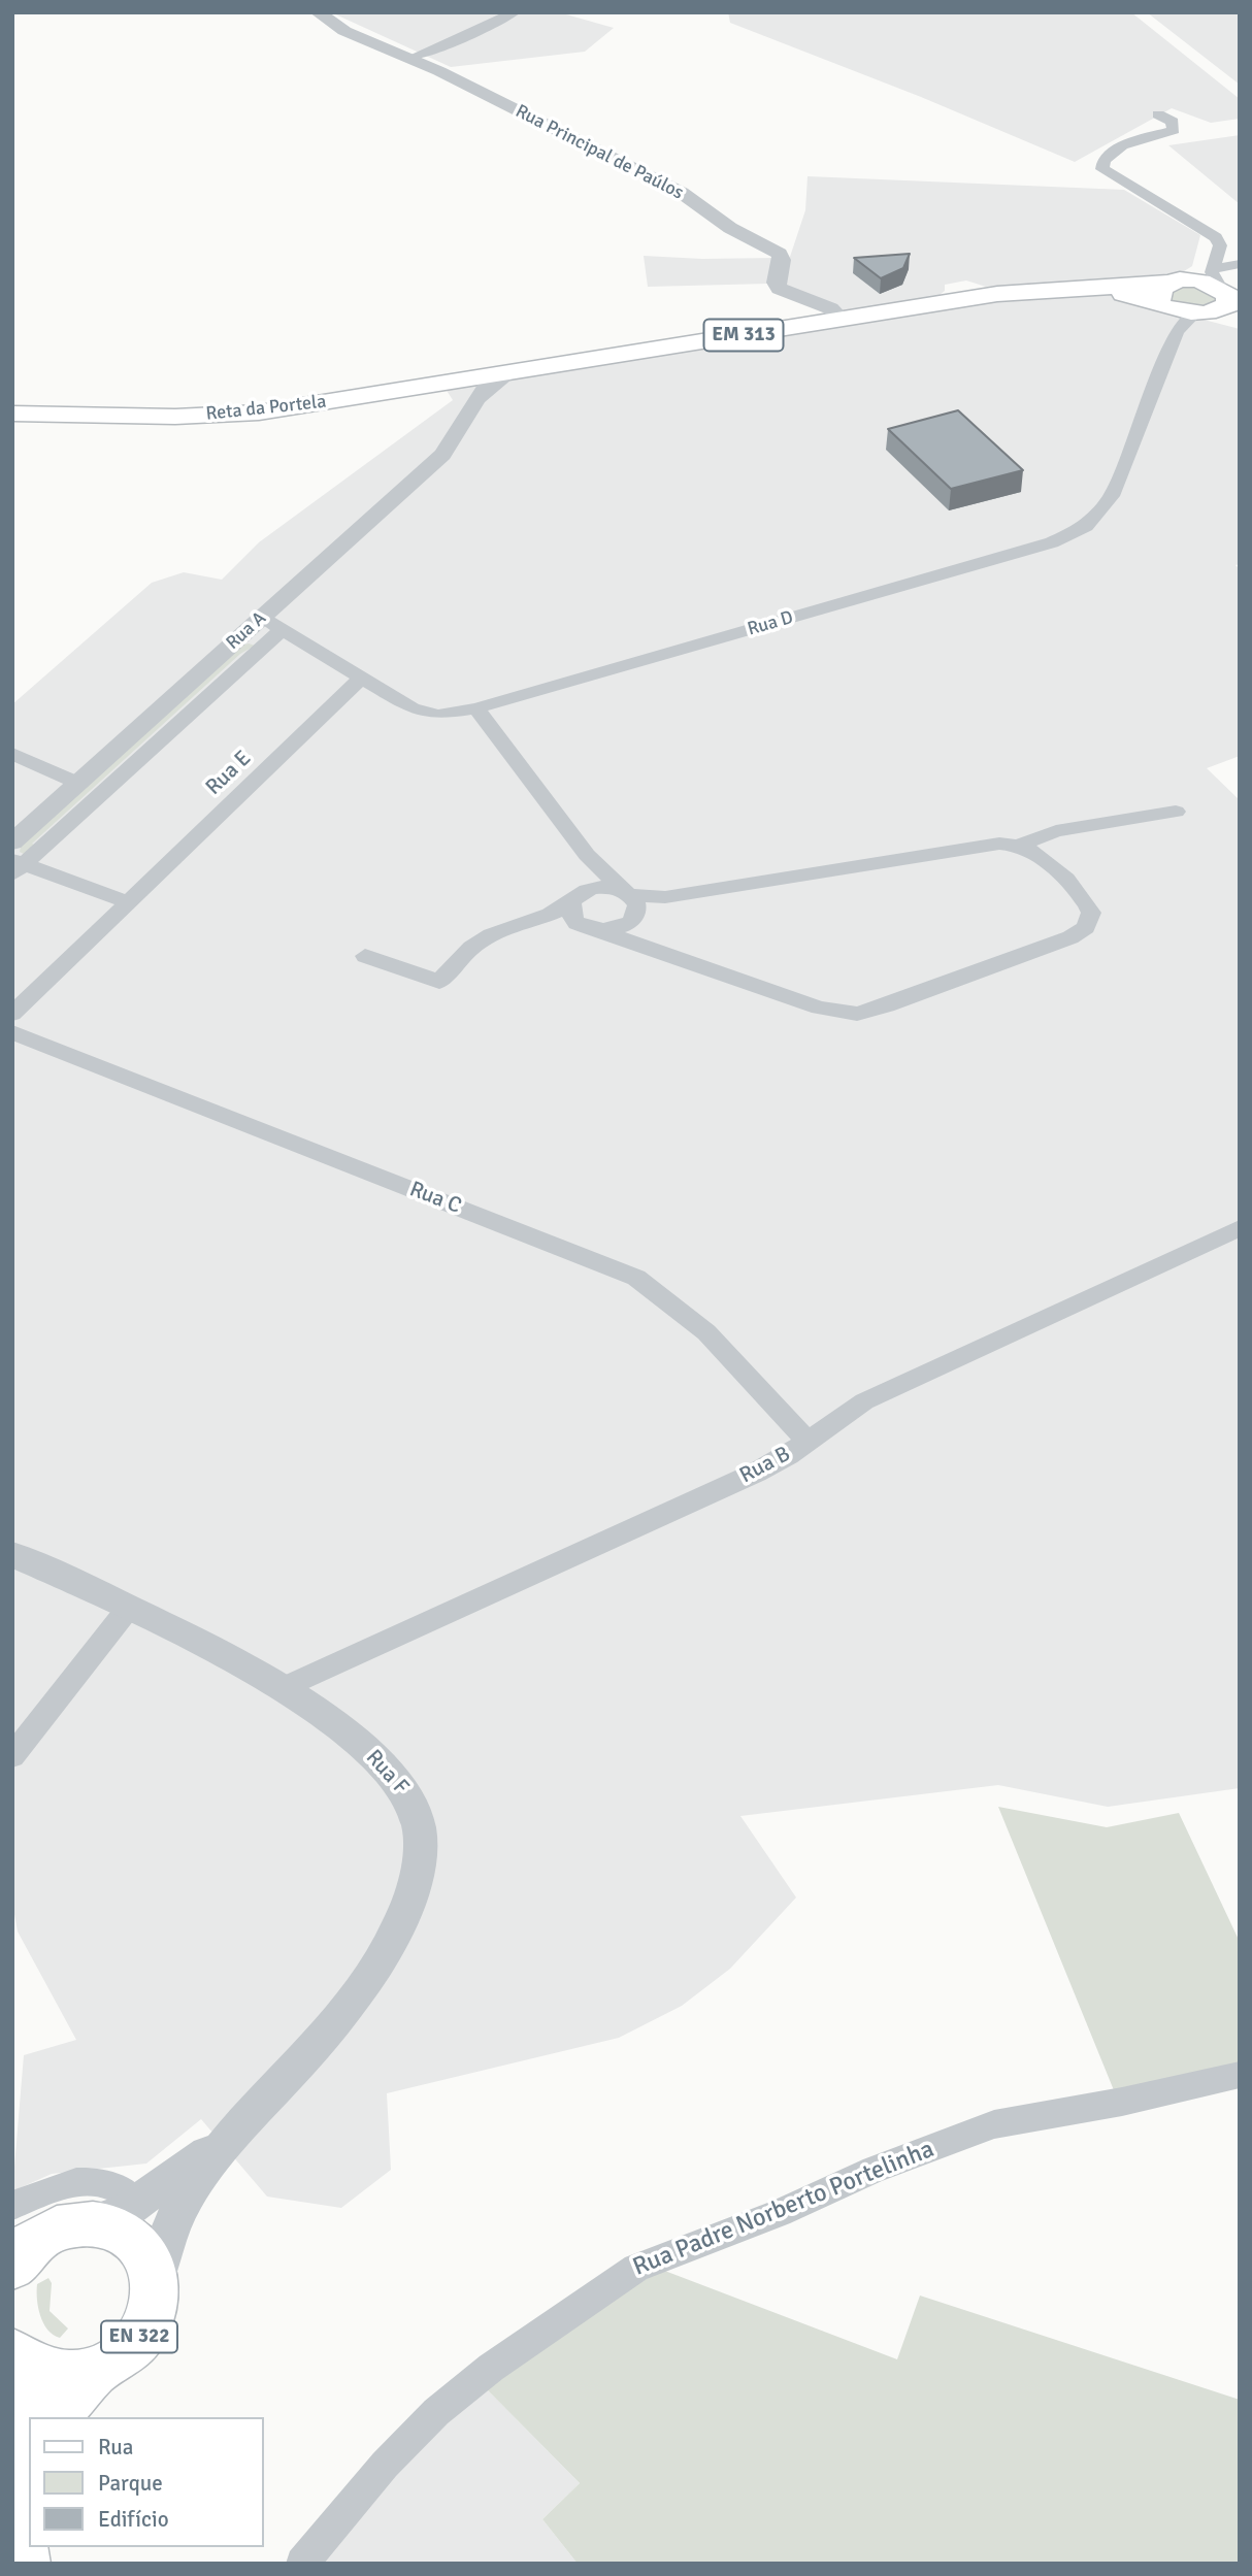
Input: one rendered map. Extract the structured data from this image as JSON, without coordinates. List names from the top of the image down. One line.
{"streets":{"main road":["EM 313","Reta da Portela","EN 322"],"street":["Rua Principal de Paúlos","Rua D","Rua A","Rua E","Rua C","Rua B","Rua F","Rua Padre Norberto Portelinha"]},"crossings":[["Rua Principal de Paúlos","EM 313"],["Rua Principal de Paúlos","Reta da Portela"],["EM 313","Reta da Portela"],["EM 313","Rua D"],["Reta da Portela","Rua A"],["Rua D","Rua A"],["Rua D","Rua E"],["Rua C","Rua B"],["Rua B","Rua F"]],"legend":["Rua","Parque","Edifício"]}
